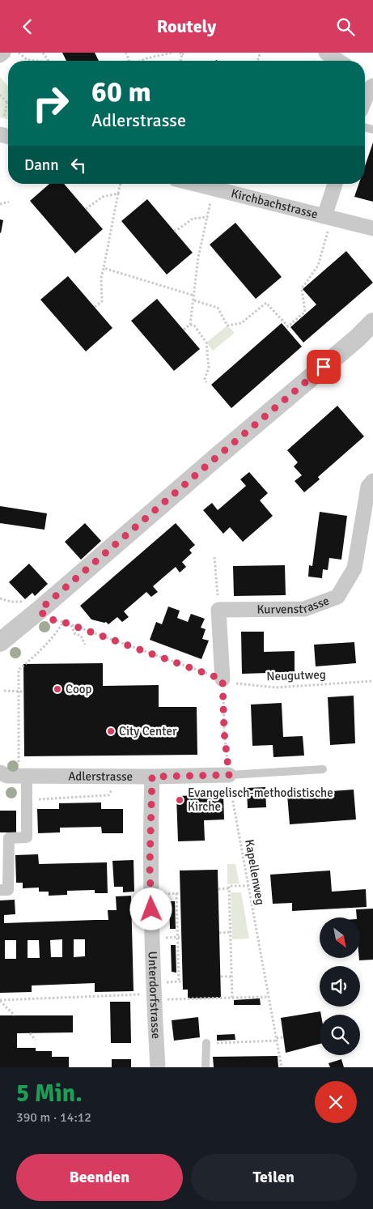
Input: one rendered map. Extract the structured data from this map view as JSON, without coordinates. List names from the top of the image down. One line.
{"streets":{"street":["Kirchbachstrasse","Kurvenstrasse","Adlerstrasse","Unterdorfstrasse"],"path":["Neugutweg","Kapellenweg"]},"crossings":[["Neugutweg","Kapellenweg"],["Adlerstrasse","Kapellenweg"],["Adlerstrasse","Unterdorfstrasse"]],"places":["Coop","City Center","Evangelisch-methodistische Kirche"],"north":"bottom right","page":{"header":"Routely","turn":["60 m","Adlerstrasse"],"then":"Dann","heading":["5 Min.","390 m · 14:12"],"buttons":["Beenden","Teilen"]}}
